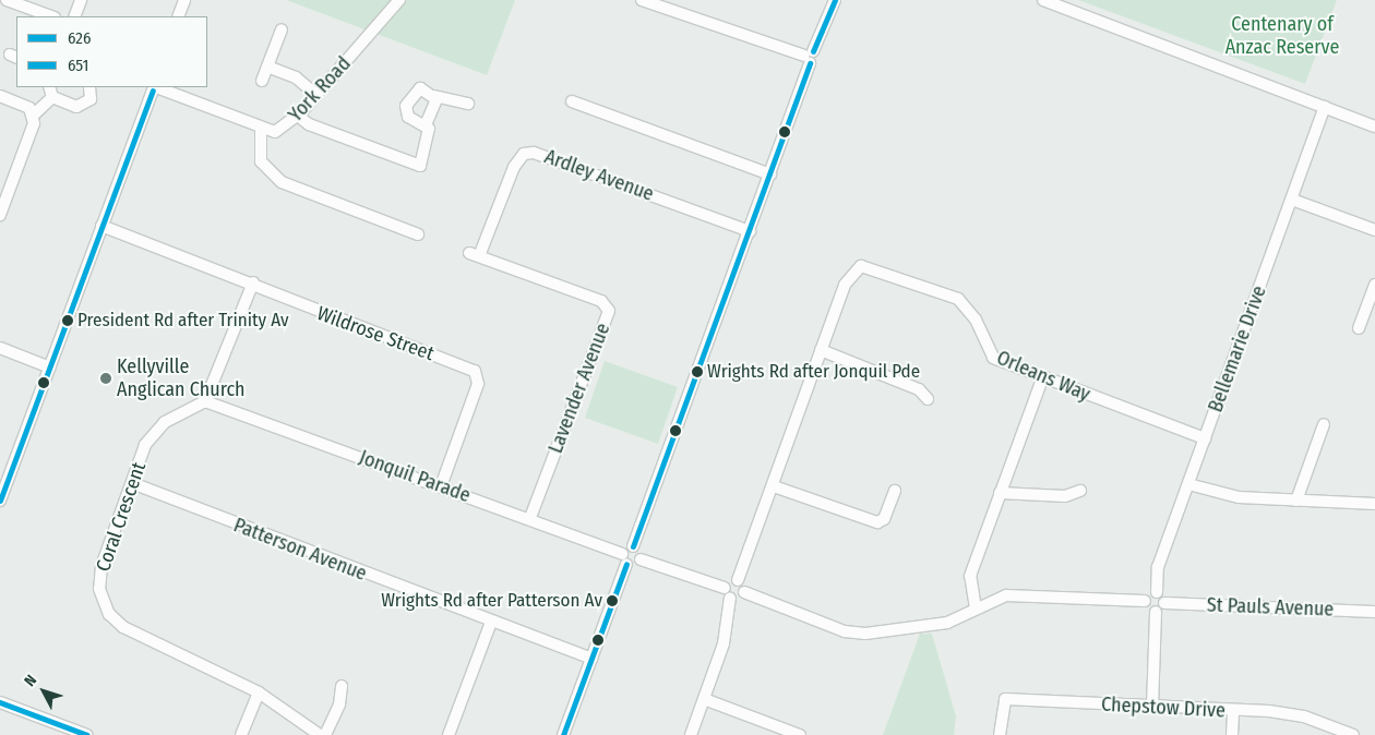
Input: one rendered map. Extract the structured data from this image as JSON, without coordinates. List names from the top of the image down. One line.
{"streets":{"street":["York Road","Ardley Avenue","Wildrose Street","Bellemarie Drive","Orleans Way","Lavender Avenue","Jonquil Parade","Coral Crescent","Patterson Avenue","St Pauls Avenue","Chepstow Drive"]},"crossings":[["Ardley Avenue","Lavender Avenue"],["Wildrose Street","Jonquil Parade"],["Bellemarie Drive","Orleans Way"],["Lavender Avenue","Jonquil Parade"],["Jonquil Parade","Coral Crescent"],["Coral Crescent","Patterson Avenue"]],"parks":["Centenary of Anzac Reserve"],"places":["President Rd after Trinity Av","Wrights Rd after Jonquil Pde","Kellyville Anglican Church","Wrights Rd after Patterson Av"],"lines":["transit line 626","transit line 651"],"legend":["626","651"],"north":"top left"}
